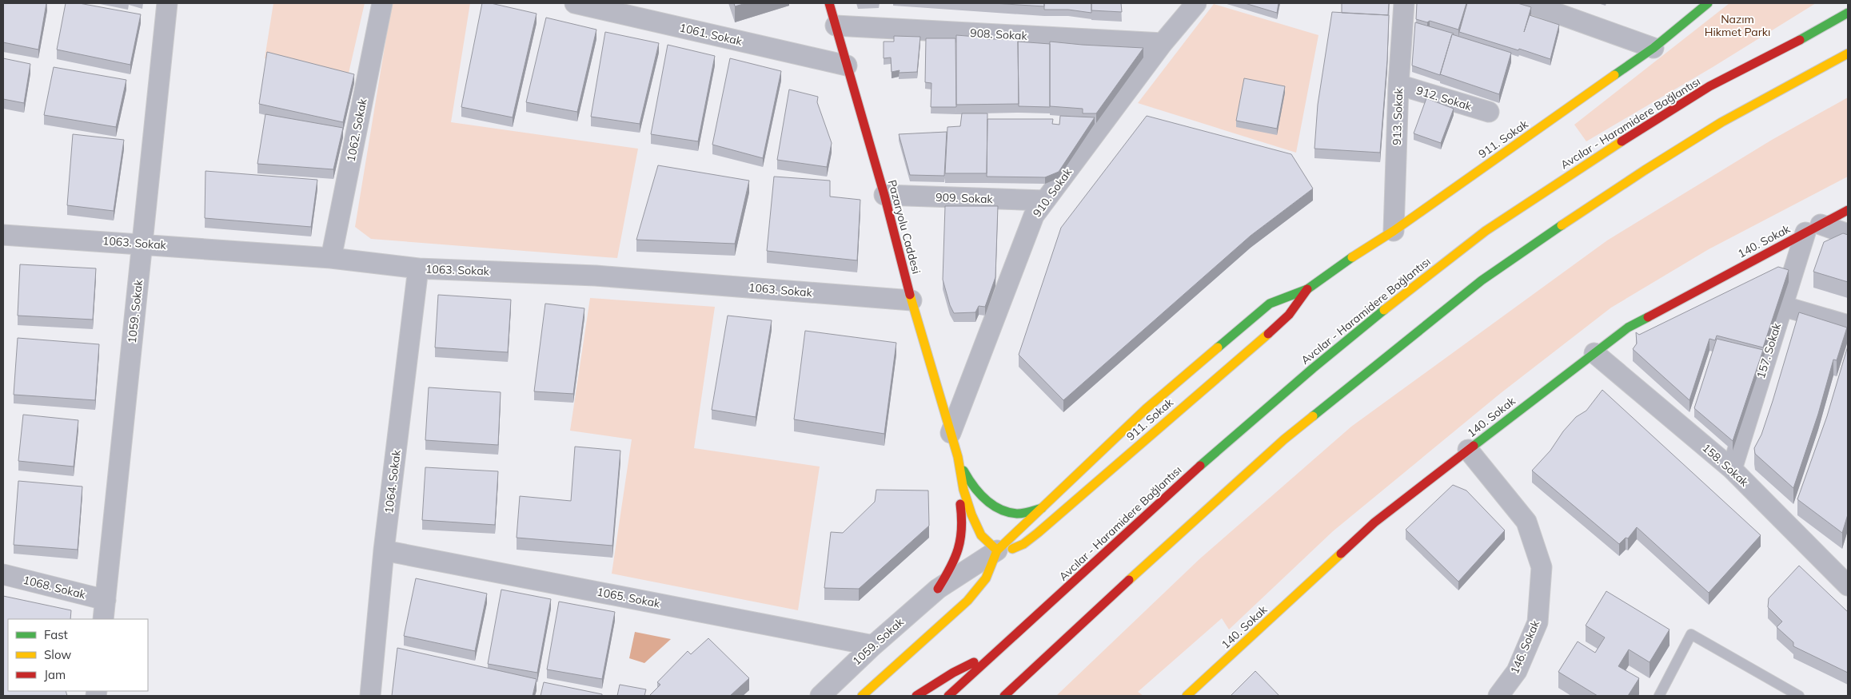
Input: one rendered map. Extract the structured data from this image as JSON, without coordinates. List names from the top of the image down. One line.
{"streets":{"main road":["Avcılar - Haramidere Bağlantısı","911. Sokak","Pazaryolu Caddesi","140. Sokak"],"street":["1061. Sokak","908. Sokak","912. Sokak","913. Sokak","1062. Sokak","910. Sokak","909. Sokak","1063. Sokak","1059. Sokak","157. Sokak","158. Sokak","1064. Sokak","1068. Sokak","1065. Sokak","146. Sokak"]},"crossings":[["1061. Sokak","Pazaryolu Caddesi"],["908. Sokak","910. Sokak"],["908. Sokak","Pazaryolu Caddesi"],["912. Sokak","913. Sokak"],["913. Sokak","911. Sokak"],["1062. Sokak","1063. Sokak"],["911. Sokak","1059. Sokak"],["910. Sokak","909. Sokak"],["910. Sokak","Pazaryolu Caddesi"],["909. Sokak","Pazaryolu Caddesi"],["Pazaryolu Caddesi","1063. Sokak"],["140. Sokak","157. Sokak"],["140. Sokak","158. Sokak"],["140. Sokak","146. Sokak"],["1063. Sokak","1059. Sokak"],["1063. Sokak","1064. Sokak"],["1059. Sokak","1068. Sokak"],["1059. Sokak","1065. Sokak"],["157. Sokak","158. Sokak"],["1064. Sokak","1065. Sokak"]],"parks":["Nazım Hikmet Parkı"],"legend":["Fast","Slow","Jam"]}
